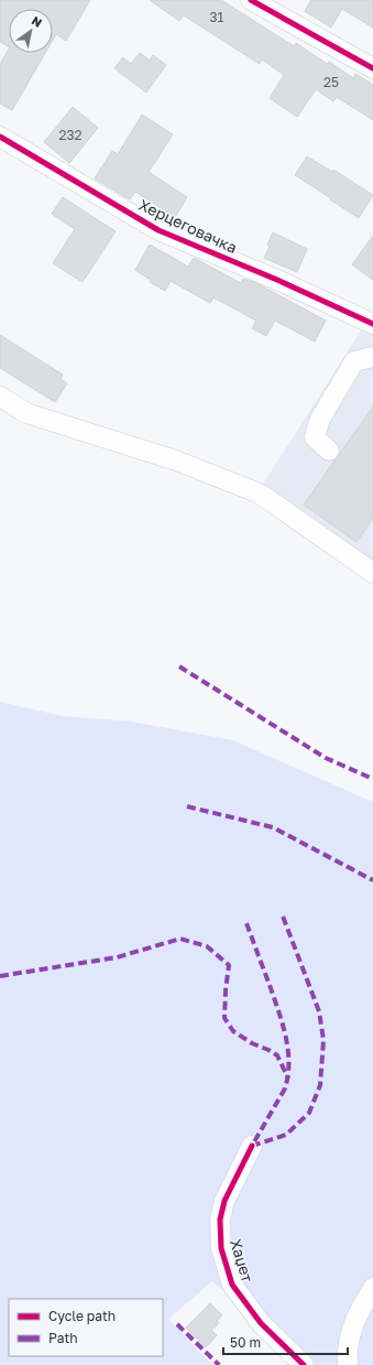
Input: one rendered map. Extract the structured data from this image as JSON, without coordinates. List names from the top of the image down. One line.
{"streets":{"street":["Херцеговачка","Хаџет"]},"house_numbers":["31","25","232"],"legend":["Cycle path","Path"],"scale_bar":"50 m","north":"top right"}
